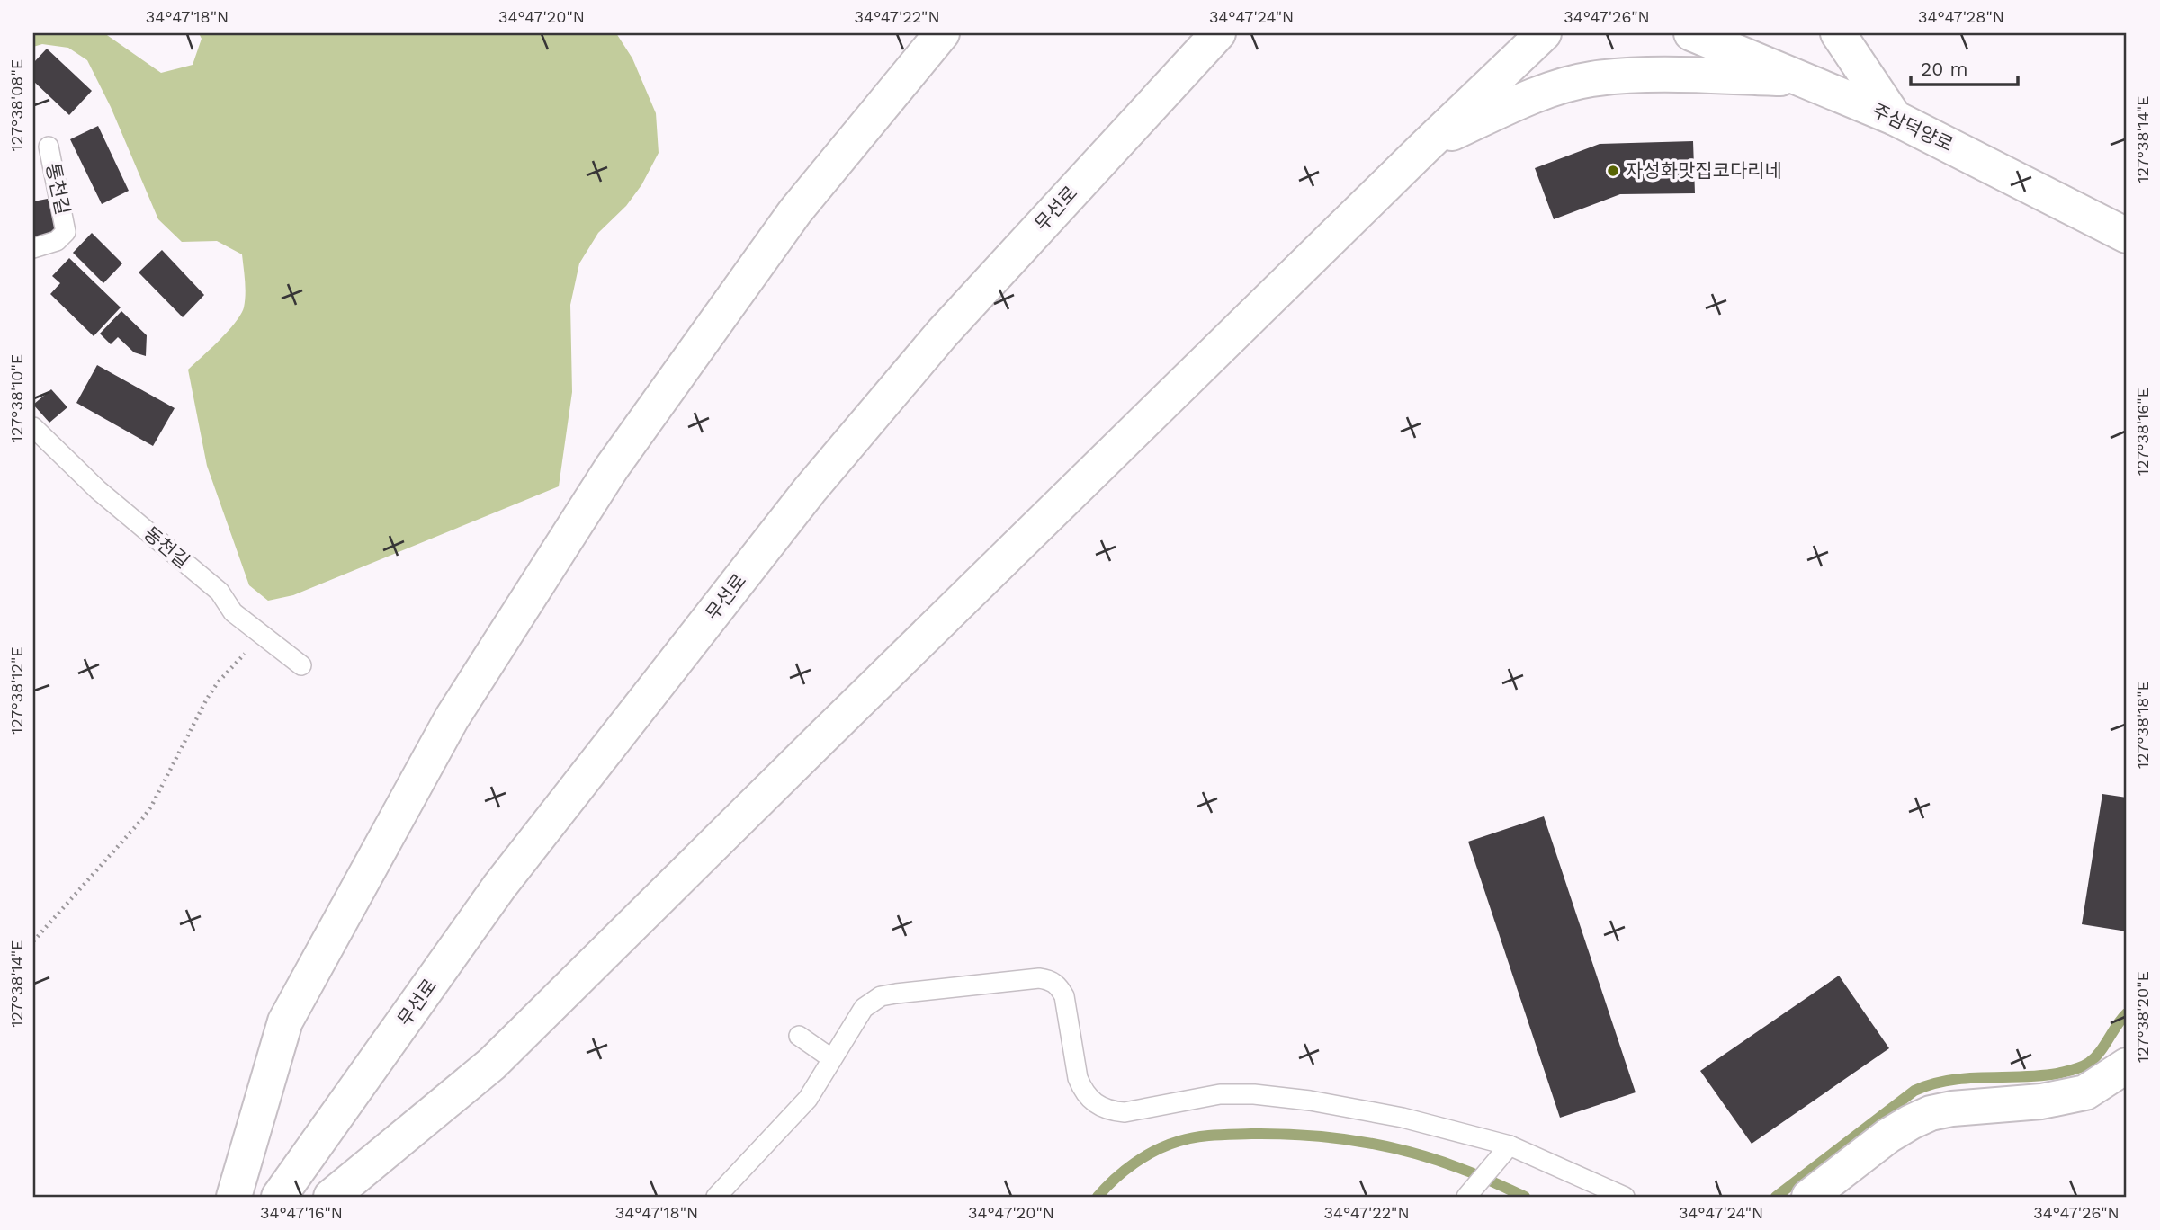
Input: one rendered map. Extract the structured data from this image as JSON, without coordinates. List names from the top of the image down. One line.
{"streets":{"street":["주삼덕양로","무선로"],"lane":["통천길","동천길"]},"places":["자성화맛집코다리네"],"scale_bar":"20 m","coordinates":["34°47'18\"N","34°47'20\"N","34°47'22\"N","34°47'24\"N","34°47'26\"N","34°47'28\"N","127°38'08\"E","127°38'14\"E","127°38'10\"E","127°38'16\"E","127°38'12\"E","127°38'18\"E","127°38'20\"E","34°47'16\"N"]}
